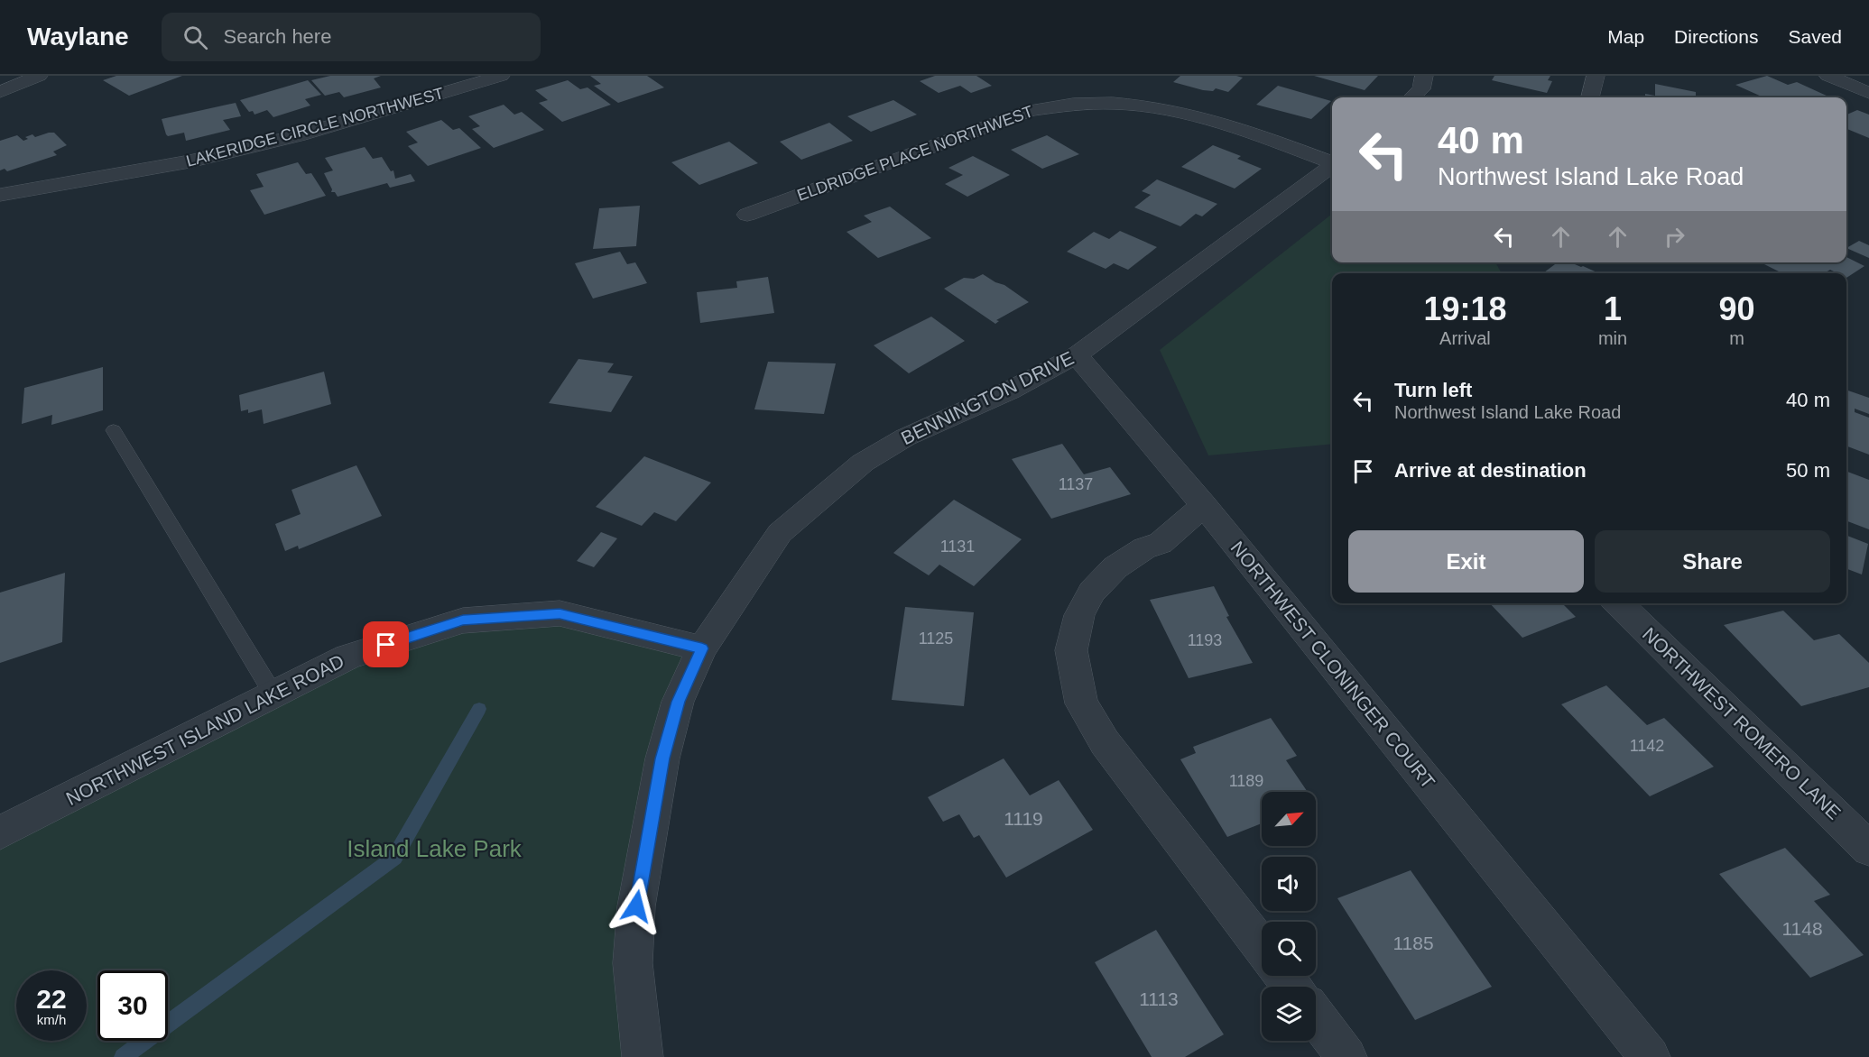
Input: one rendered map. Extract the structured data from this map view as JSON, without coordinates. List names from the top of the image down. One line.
{"streets":{"street":["LAKERIDGE CIRCLE NORTHWEST","ELDRIDGE PLACE NORTHWEST","BENNINGTON DRIVE","NORTHWEST CLONINGER COURT","NORTHWEST ROMERO LANE","NORTHWEST ISLAND LAKE ROAD"]},"crossings":[["BENNINGTON DRIVE","NORTHWEST CLONINGER COURT"],["BENNINGTON DRIVE","NORTHWEST ISLAND LAKE ROAD"]],"parks":["Island Lake Park"],"house_numbers":["1137","1131","1125","1193","1142","1189","1119","1148","1185","1113"],"north":"top right","page":{"header":"Waylane","search":"Search here","nav":["Map","Directions","Saved"],"turn":["40 m","Northwest Island Lake Road"],"eta":["19:18","Arrival","1","min","90","m"],"list":[{"name":"Turn left","note":"Northwest Island Lake Road","value":"40 m"},{"name":"Arrive at destination","value":"50 m"}],"buttons":["Exit","Share"],"speed":"22 km/h","limit":"30"}}
